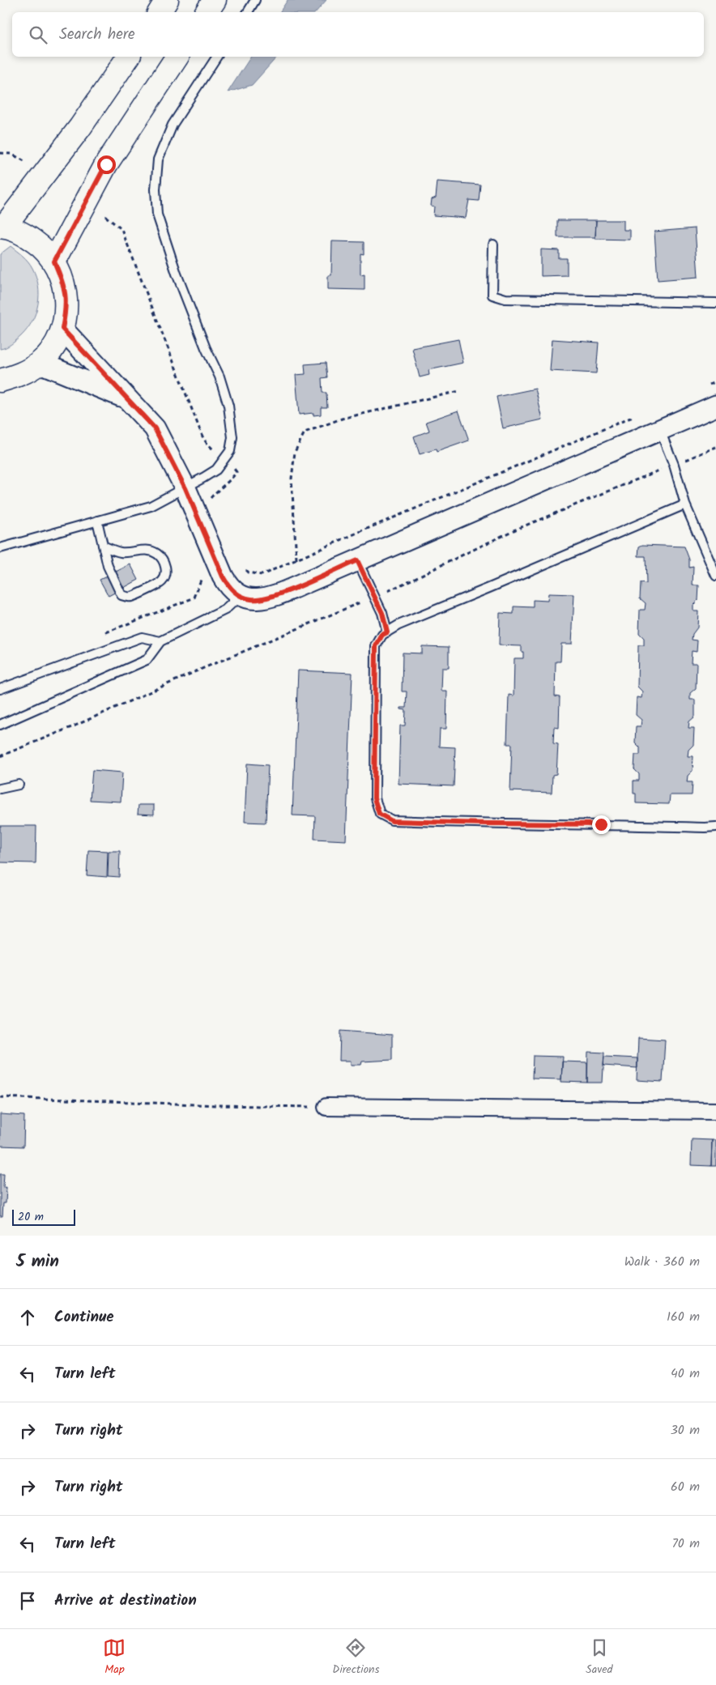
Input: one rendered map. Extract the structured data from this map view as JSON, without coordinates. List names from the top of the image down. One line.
{"scale_bar":"20 m","page":{"search":"Search here","scale":"20 m","heading":["5 min","Walk · 360 m"],"list":[["Continue","160 m"],["Turn left","40 m"],["Turn right","30 m"],["Turn right","60 m"],["Turn left","70 m"],"Arrive at destination"],"nav":["Map","Directions","Saved"]}}
